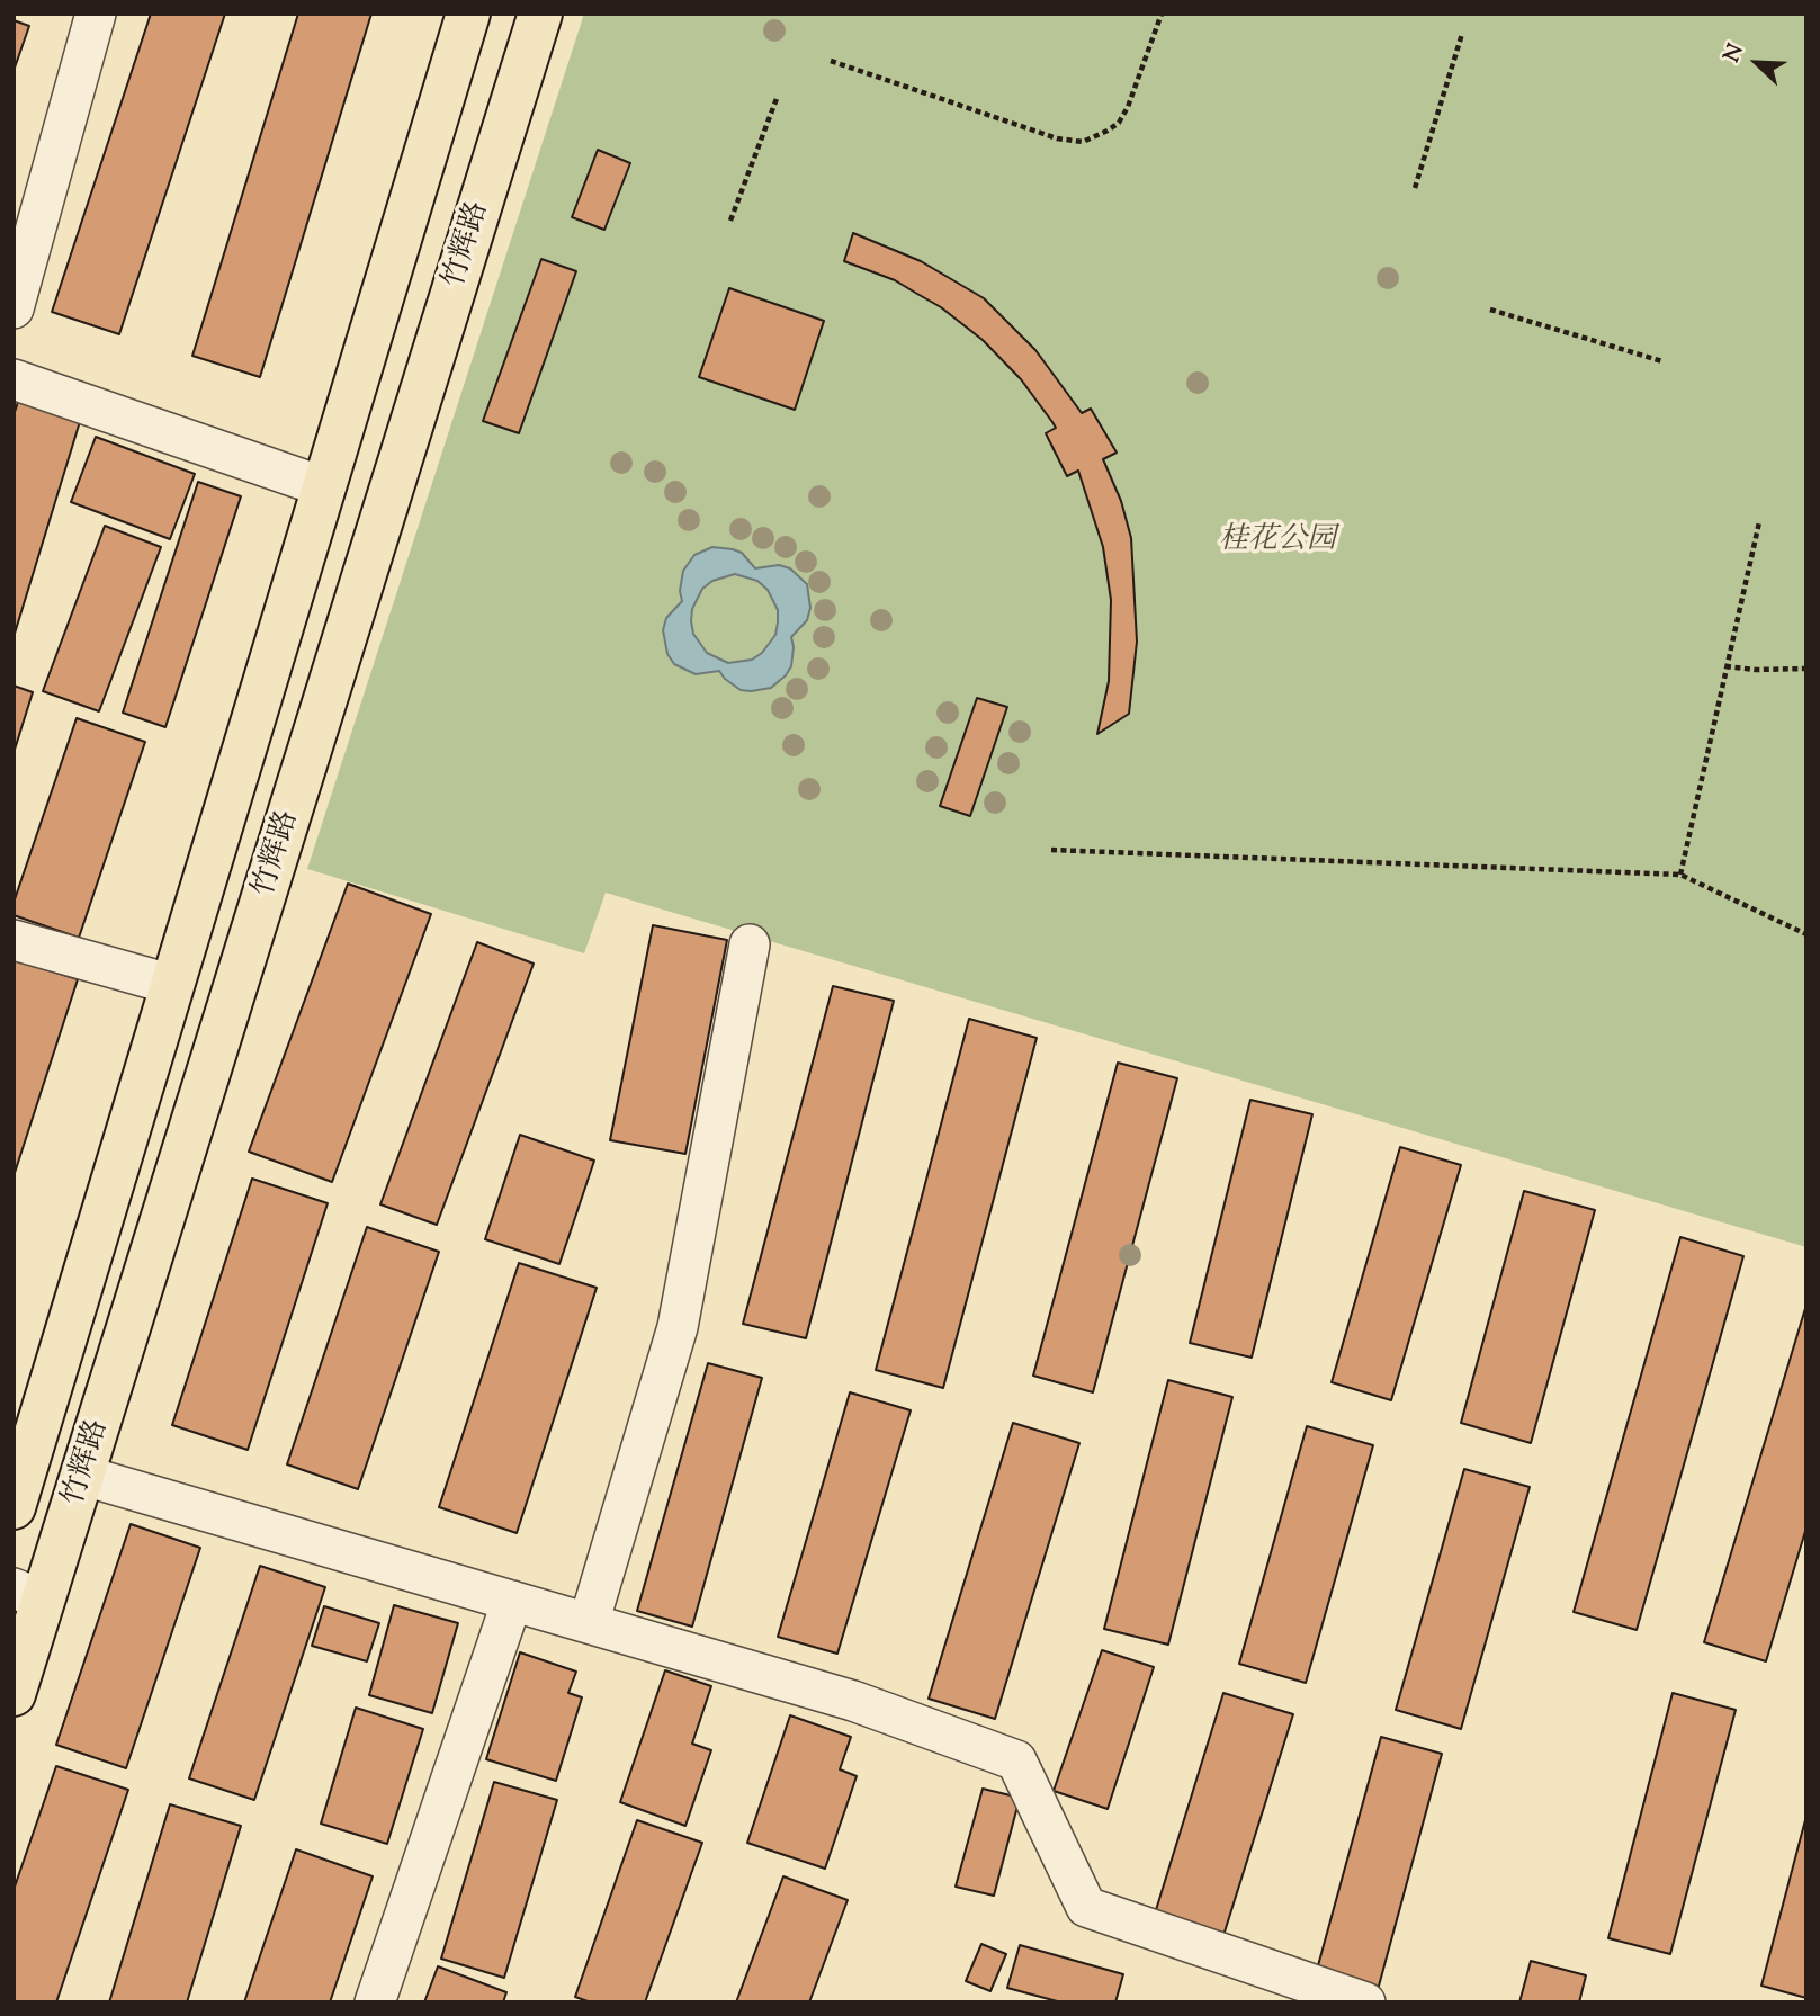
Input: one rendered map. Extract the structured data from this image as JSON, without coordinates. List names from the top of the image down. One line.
{"streets":{"main road":["竹辉路"]},"parks":["桂花公园"],"north":"top left"}
